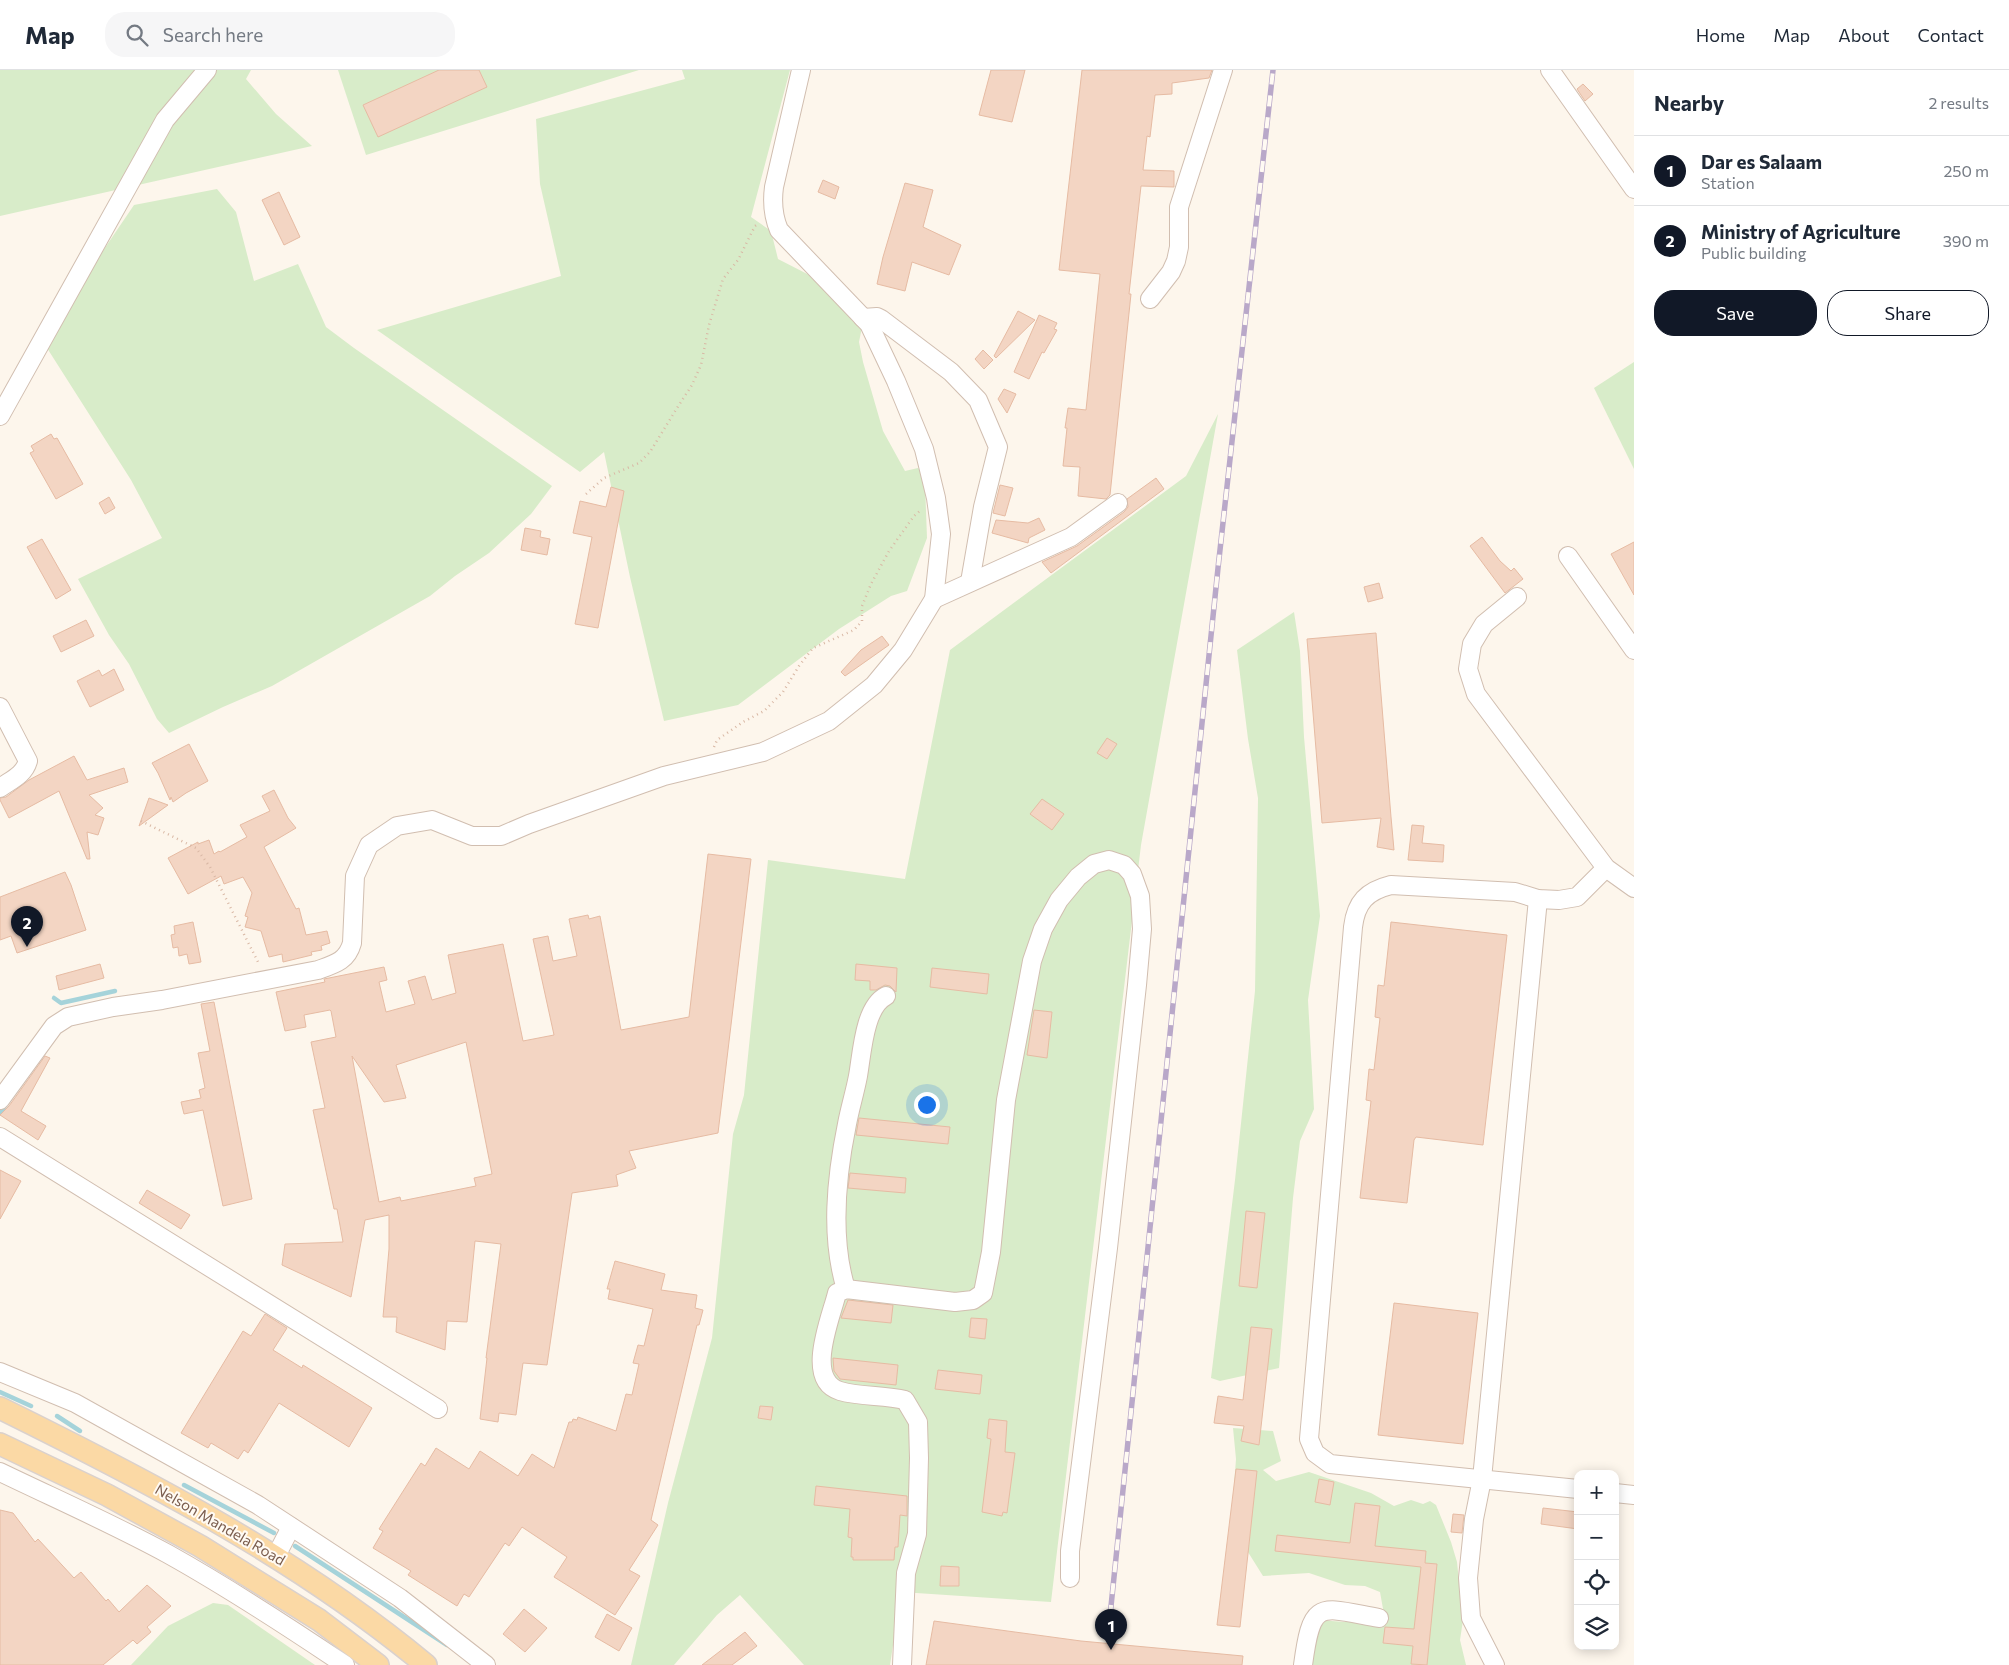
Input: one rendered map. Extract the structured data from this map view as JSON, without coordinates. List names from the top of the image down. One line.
{"streets":{"main road":["Nelson Mandela Road"]},"page":{"header":"Map","search":"Search here","nav":["Home","Map","About","Contact"],"heading":["Nearby","2 results"],"list":[{"mark":"1","name":"Dar es Salaam","note":"Station","value":"250 m"},{"mark":"2","name":"Ministry of Agriculture","note":"Public building","value":"390 m"}],"buttons":["Save","Share"],"pins":["2","1"],"map_buttons":["+","−"]}}
